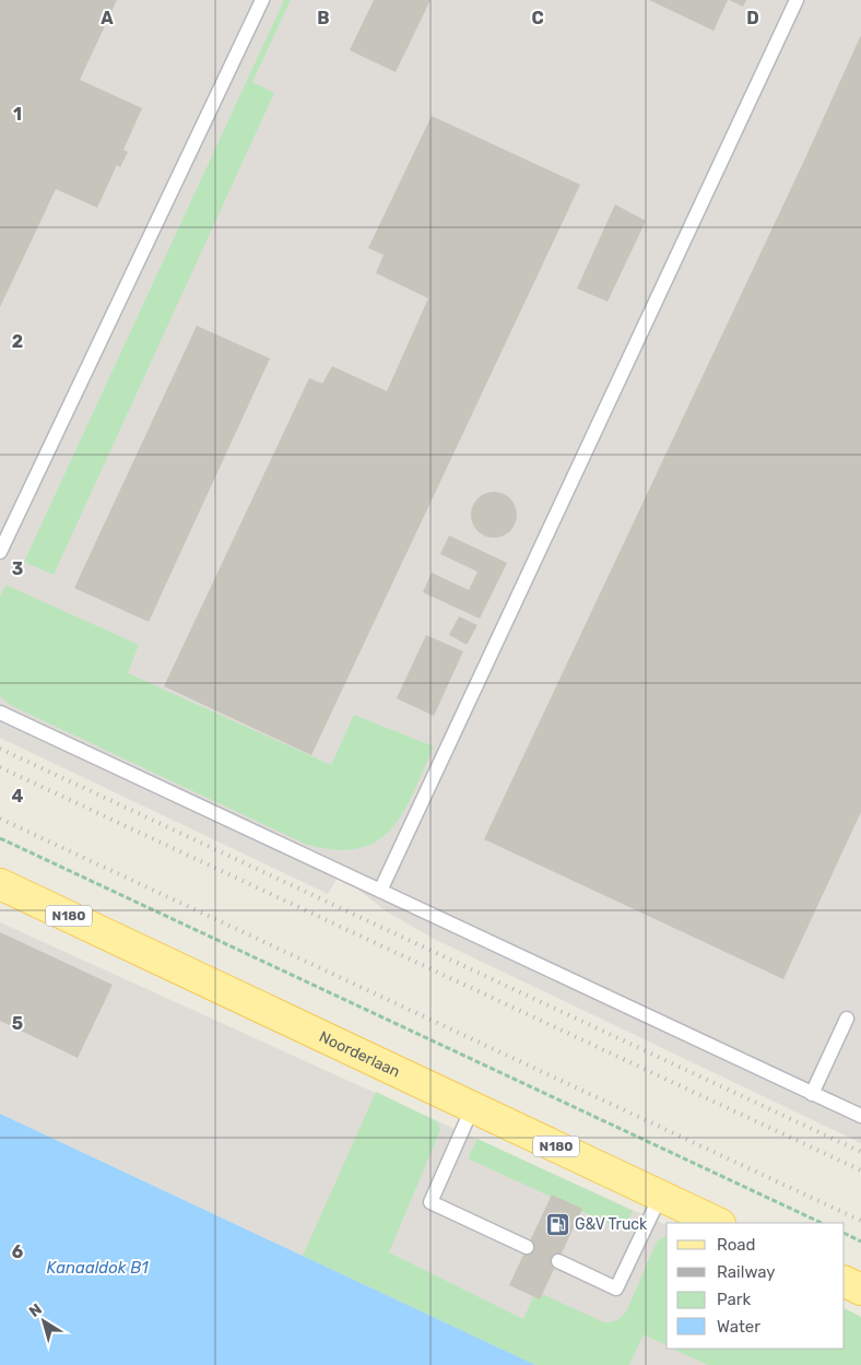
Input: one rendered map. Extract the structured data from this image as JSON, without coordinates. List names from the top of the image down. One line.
{"streets":{"main road":["N180","Noorderlaan"]},"water":["Kanaaldok B1"],"places":{"fuel station":["G&V Truck"]},"legend":["Road","Railway","Park","Water"],"north":"top left","grid":{"columns":["A","B","C","D"],"rows":["1","2","3","4","5","6"]}}
